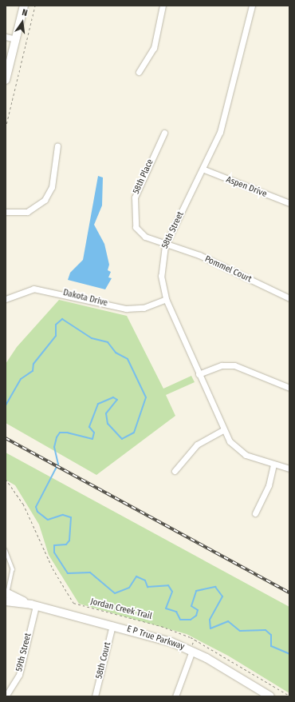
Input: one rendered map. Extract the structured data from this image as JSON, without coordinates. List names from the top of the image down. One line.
{"streets":{"main road":["E P True Parkway"],"street":["58th Place","Aspen Drive","58th Street","Pommel Court","Dakota Drive","59th Street","58th Court"],"path":["Jordan Creek Trail"]},"crossings":[["58th Place","58th Street"],["58th Place","Pommel Court"],["Aspen Drive","58th Street"],["58th Street","Pommel Court"],["58th Street","Dakota Drive"],["E P True Parkway","59th Street"],["E P True Parkway","58th Court"]],"north":"top"}
